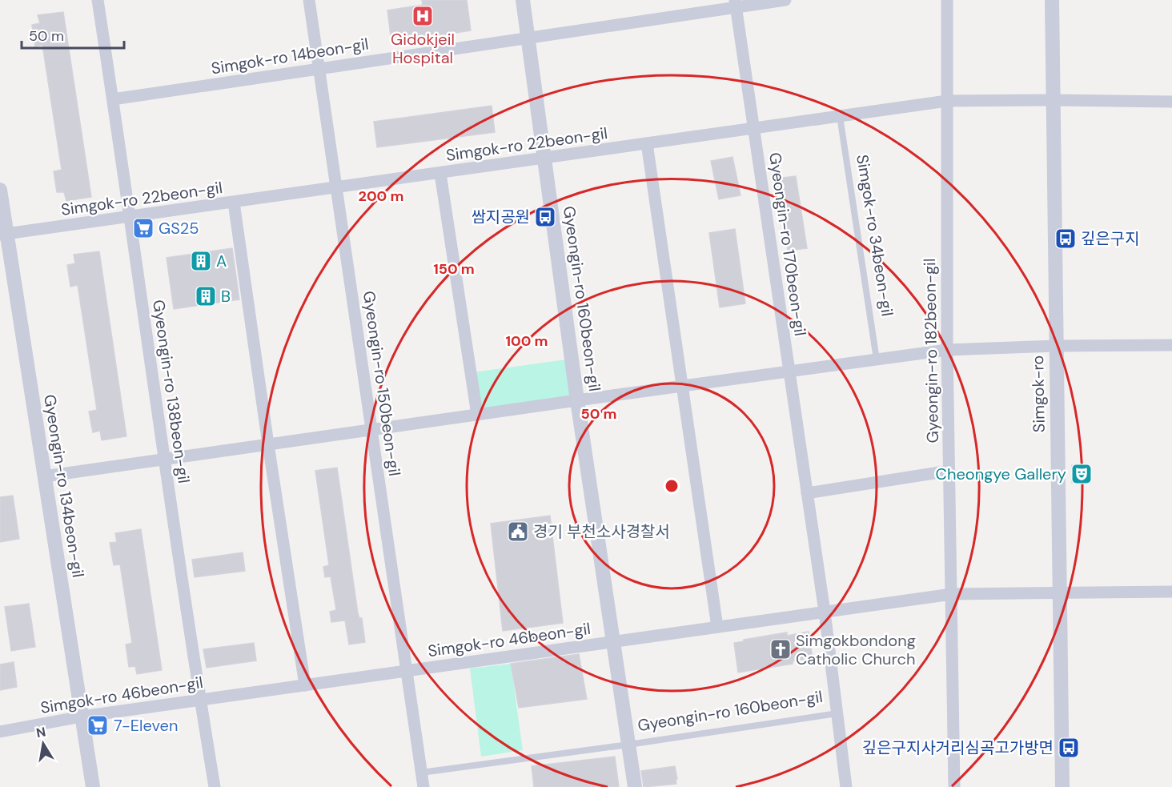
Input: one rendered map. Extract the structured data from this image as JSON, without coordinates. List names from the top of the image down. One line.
{"streets":{"street":["Simgok-ro 14beon-gil","Simgok-ro 22beon-gil","Gyeongin-ro 170beon-gil","Gyeongin-ro 160beon-gil","Gyeongin-ro 182beon-gil","Gyeongin-ro 150beon-gil","Gyeongin-ro 138beon-gil","Simgok-ro","Gyeongin-ro 134beon-gil","Simgok-ro 46beon-gil"],"lane":["Simgok-ro 34beon-gil"]},"crossings":[["Simgok-ro 14beon-gil","Gyeongin-ro 170beon-gil"],["Simgok-ro 14beon-gil","Gyeongin-ro 160beon-gil"],["Simgok-ro 14beon-gil","Gyeongin-ro 150beon-gil"],["Simgok-ro 14beon-gil","Gyeongin-ro 138beon-gil"],["Simgok-ro 22beon-gil","Simgok-ro 34beon-gil"],["Simgok-ro 22beon-gil","Gyeongin-ro 170beon-gil"],["Simgok-ro 22beon-gil","Gyeongin-ro 160beon-gil"],["Simgok-ro 22beon-gil","Gyeongin-ro 182beon-gil"],["Simgok-ro 22beon-gil","Gyeongin-ro 150beon-gil"],["Simgok-ro 22beon-gil","Gyeongin-ro 138beon-gil"],["Simgok-ro 22beon-gil","Simgok-ro"],["Simgok-ro 22beon-gil","Gyeongin-ro 134beon-gil"],["Gyeongin-ro 170beon-gil","Gyeongin-ro 160beon-gil"],["Gyeongin-ro 170beon-gil","Simgok-ro 46beon-gil"],["Gyeongin-ro 160beon-gil","Simgok-ro 46beon-gil"],["Gyeongin-ro 182beon-gil","Simgok-ro 46beon-gil"],["Gyeongin-ro 150beon-gil","Simgok-ro 46beon-gil"],["Gyeongin-ro 138beon-gil","Simgok-ro 46beon-gil"],["Simgok-ro","Simgok-ro 46beon-gil"],["Gyeongin-ro 134beon-gil","Simgok-ro 46beon-gil"]],"places":{"hospital":["Gidokjeil Hospital"],"bus stop":["쌈지공원","깊은구지","깊은구지사거리심곡고가방면"],"supermarket":["GS25","7-Eleven"],"building":["A","B"],"theatre":["Cheongye Gallery"],"public building":["경기 부천소사경찰서"],"church":["Simgokbondong Catholic Church"]},"scale_bar":"50 m","north":"top","rings":["200 m","150 m","100 m","50 m"]}
